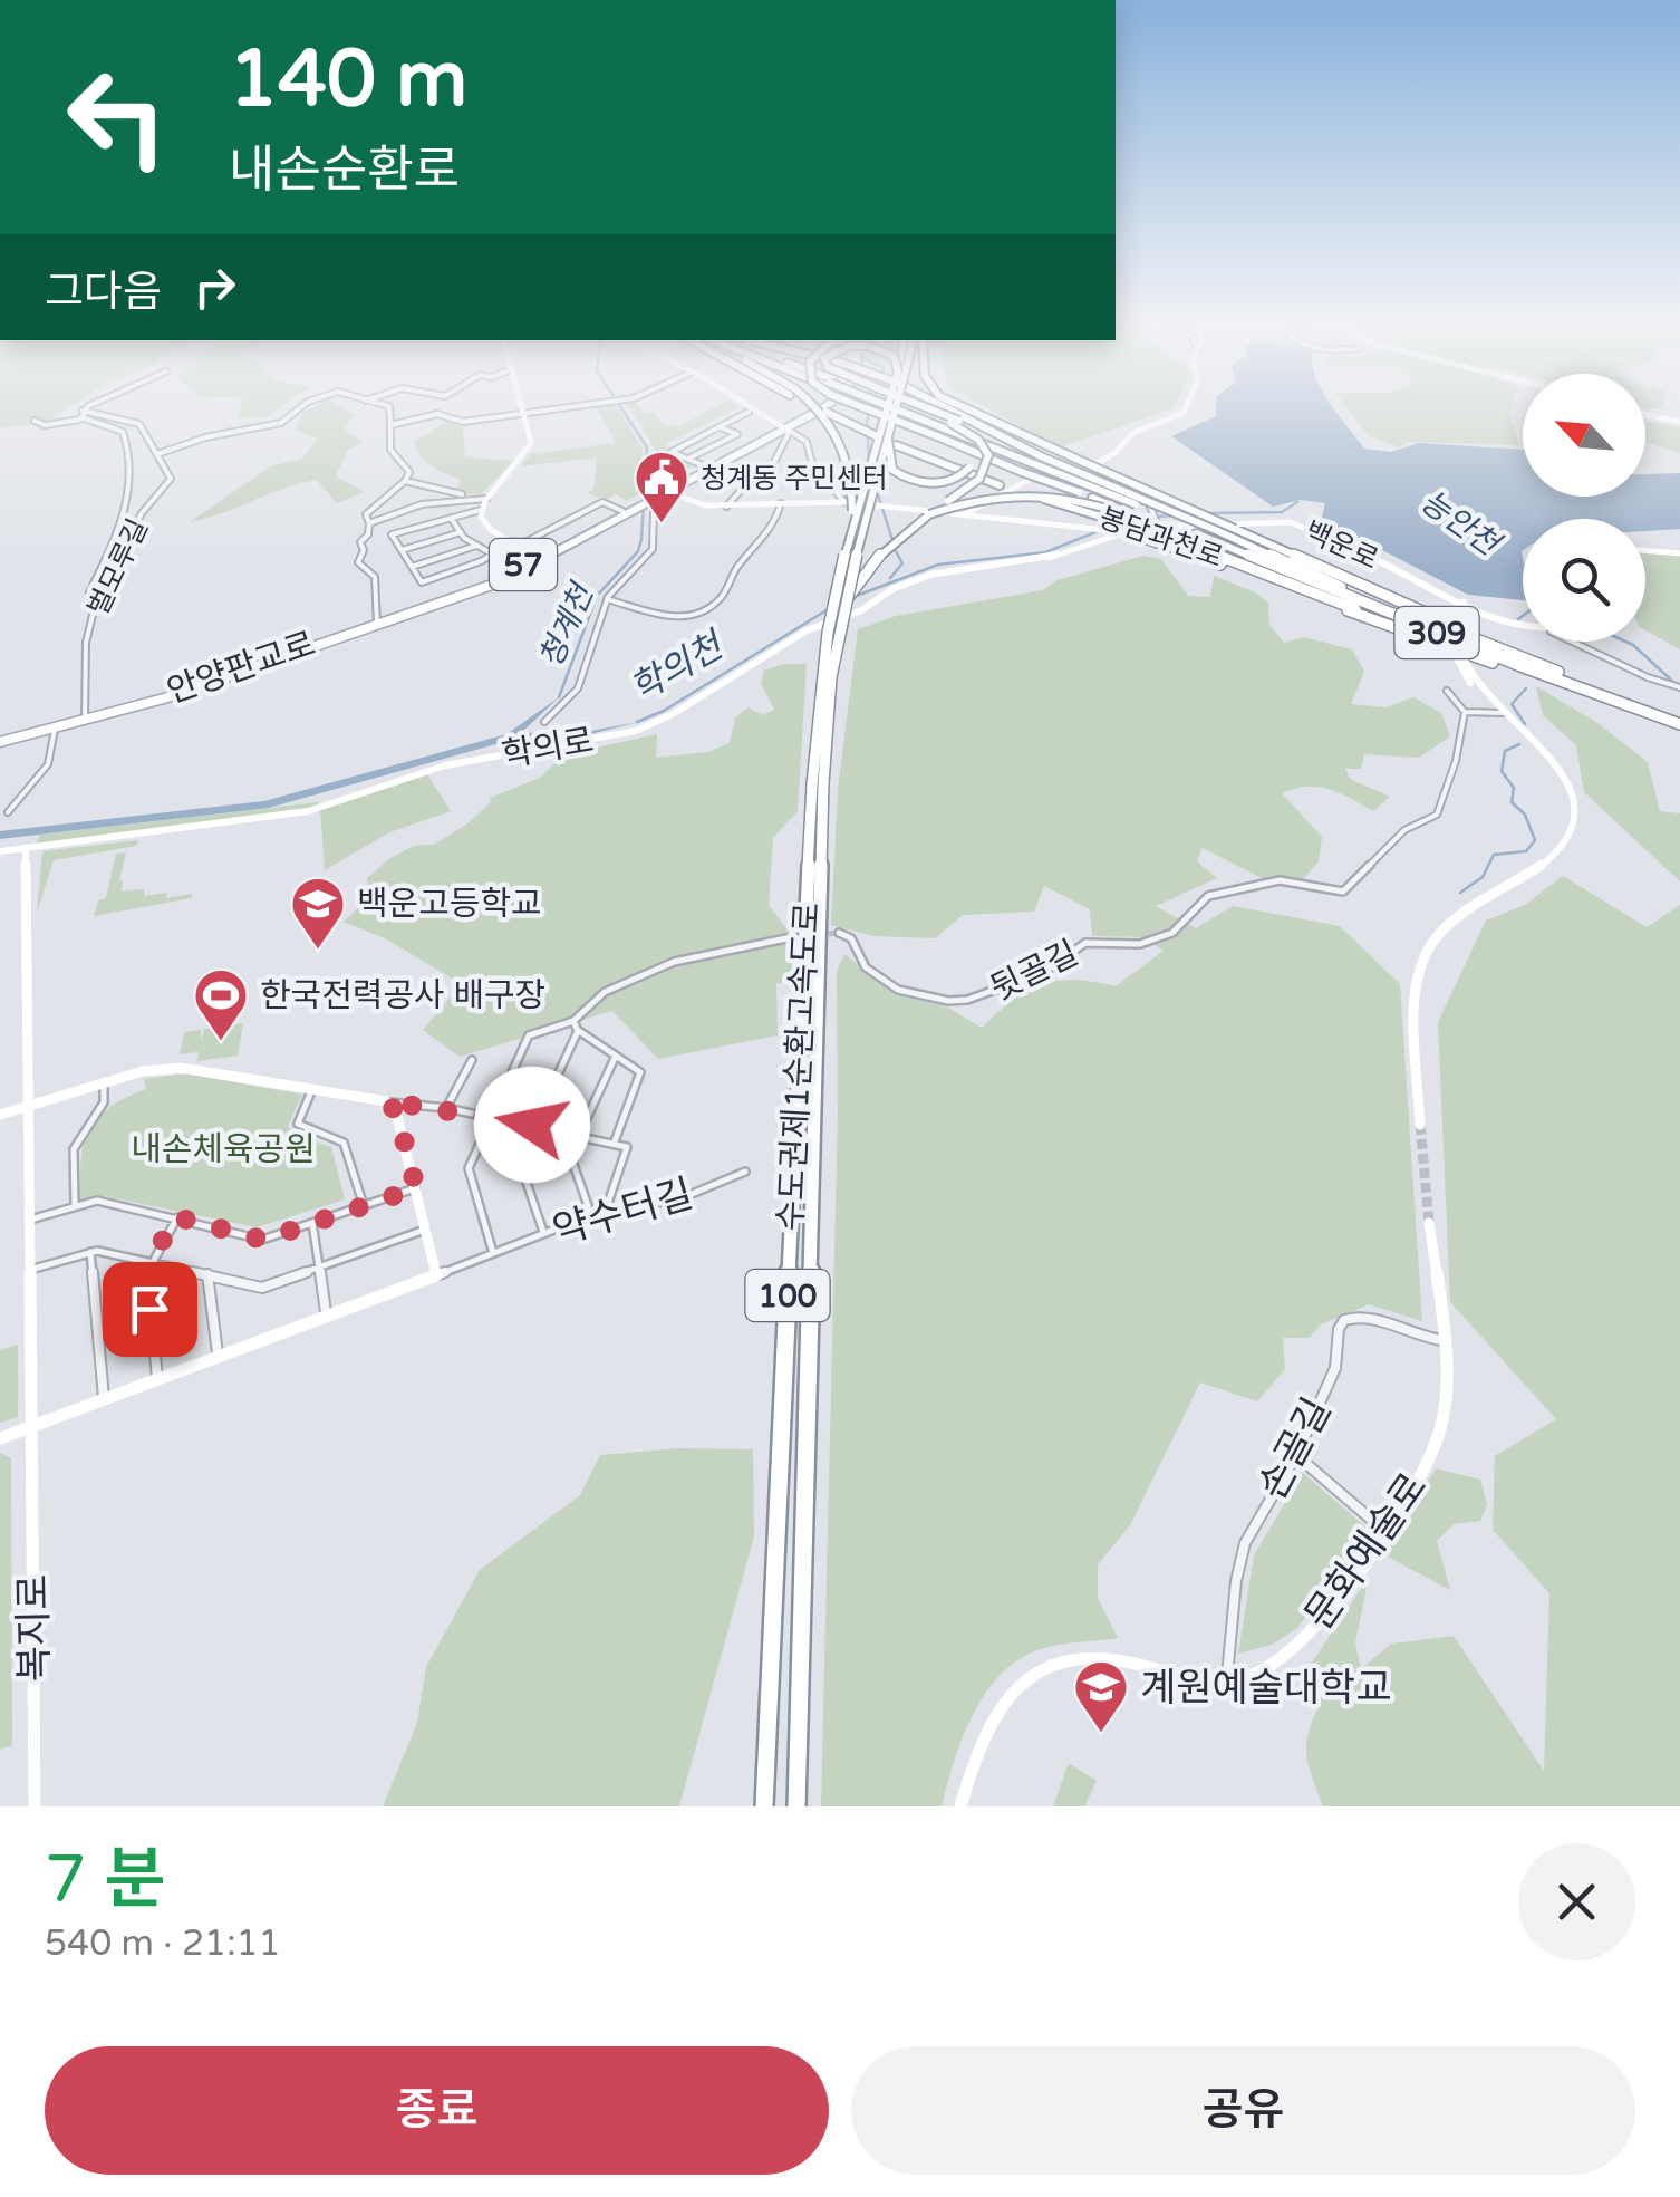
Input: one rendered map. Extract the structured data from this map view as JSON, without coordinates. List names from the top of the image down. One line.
{"streets":{"highway":["봉담과천로","309","수도권제1순환고속도로","100"],"main road":["57","안양판교로"],"street":["백운로","벌모루길","학의로","뒷골길","약수터길","손골길","문화예술로","복지로"]},"crossings":[["백운로","학의로"],["벌모루길","안양판교로"],["학의로","복지로"],["손골길","문화예술로"]],"water":["능안천","청계천","학의천"],"parks":["내손체육공원"],"places":{"public building":["청계동 주민센터"],"school or university":["백운고등학교","계원예술대학교"],"sports":["한국전력공사 배구장"]},"north":"top left","page":{"turn":["140 m","내손순환로"],"then":"그다음","heading":["7 분","540 m · 21:11"],"buttons":["종료","공유"]}}
